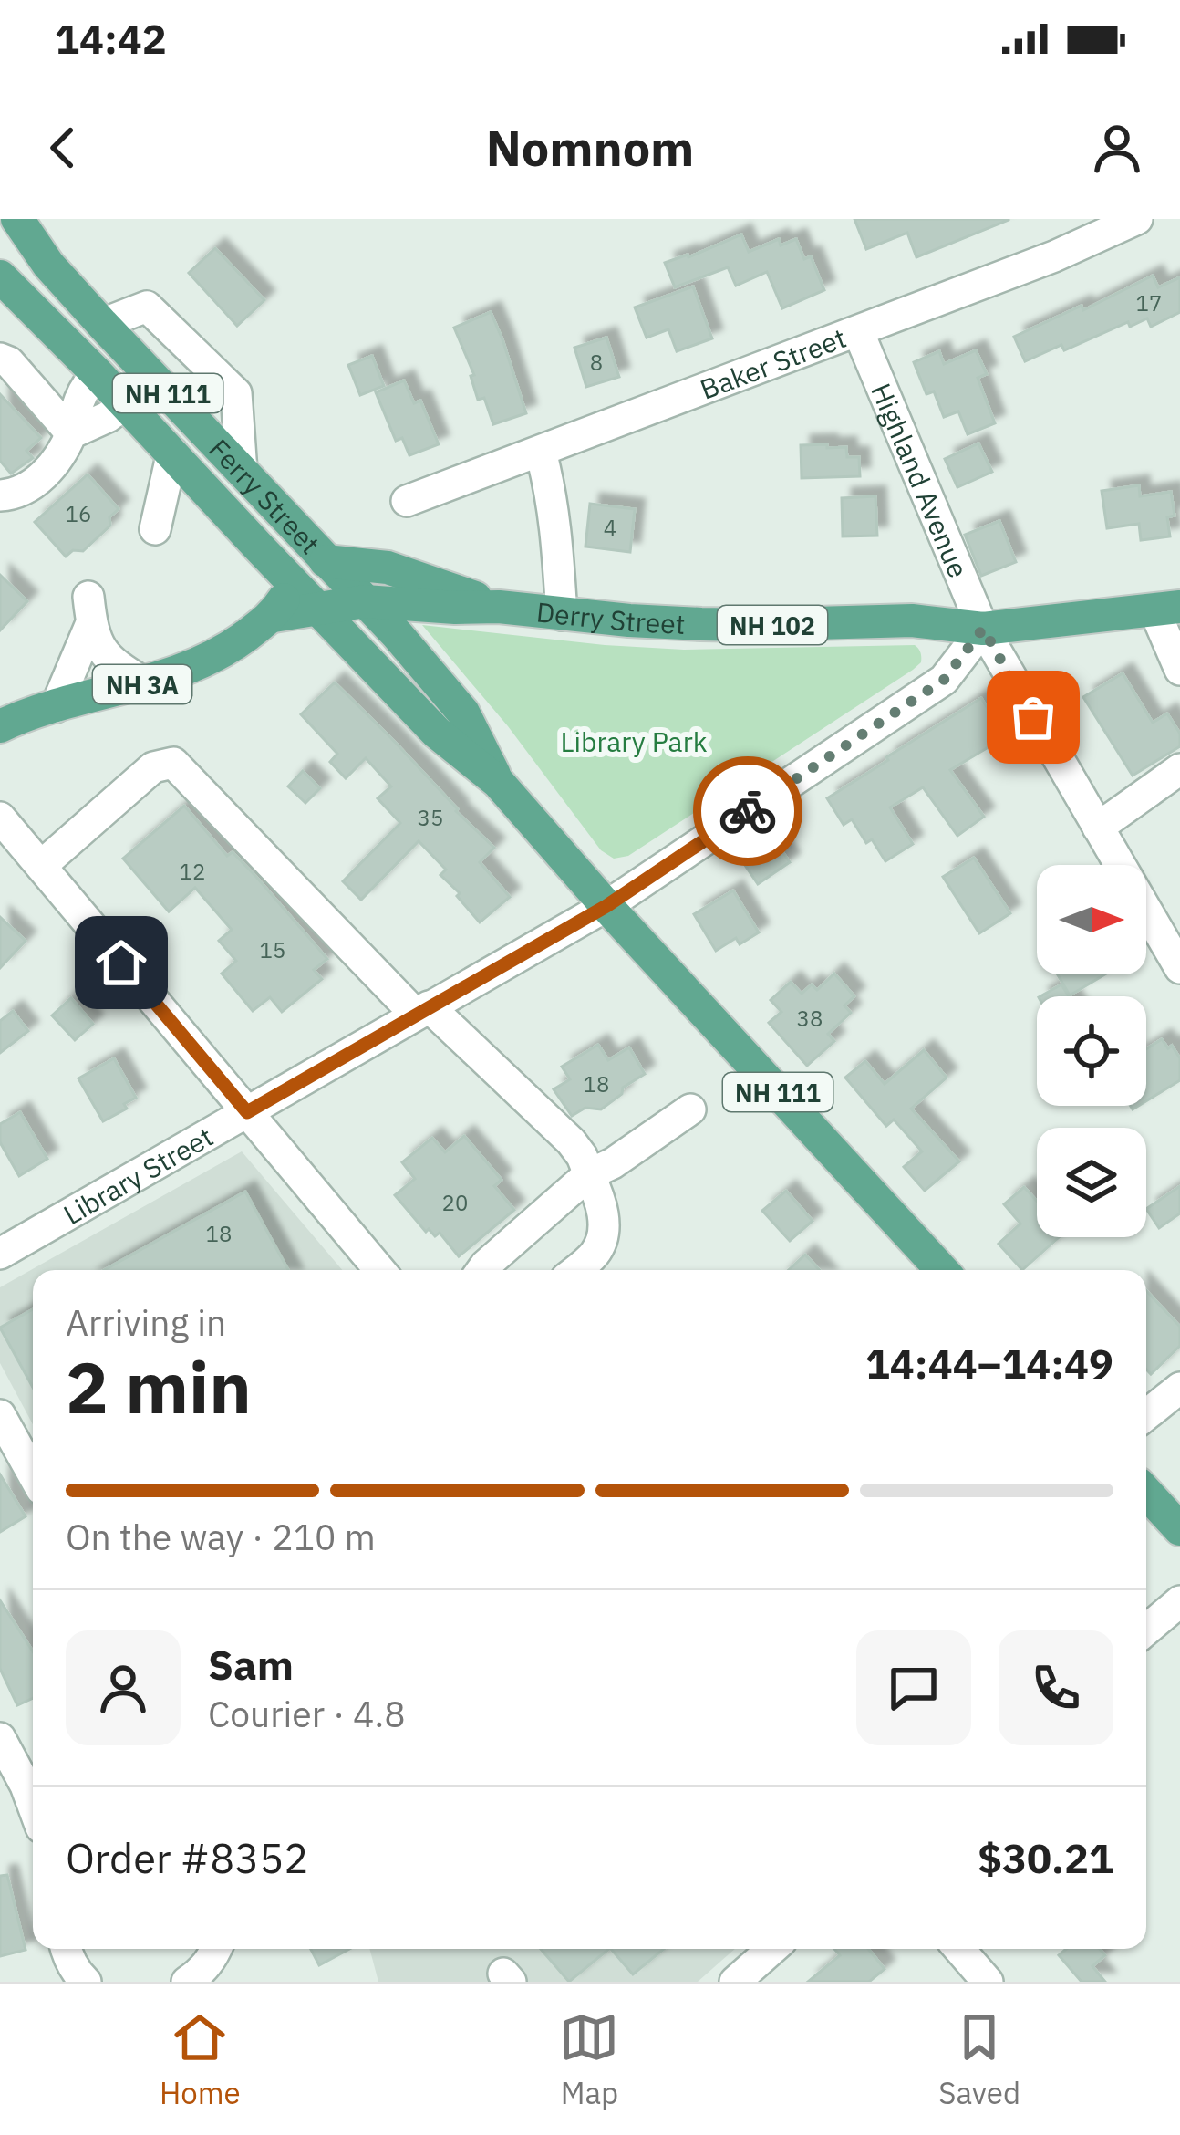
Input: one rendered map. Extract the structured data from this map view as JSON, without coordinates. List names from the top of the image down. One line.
{"streets":{"main road":["NH 111","Ferry Street","Derry Street","NH 102","NH 3A"],"street":["Baker Street","Highland Avenue","Library Street"]},"crossings":[["Baker Street","Highland Avenue"],["Highland Avenue","Derry Street"],["Highland Avenue","Library Street"],["Ferry Street","Derry Street"],["Ferry Street","NH 3A"],["Ferry Street","Library Street"],["Derry Street","NH 3A"],["Derry Street","Library Street"]],"parks":["Library Park"],"house_numbers":["17","8","16","4","35","12","15","38","18","20","18"],"north":"right","page":{"status":"14:42","header":"Nomnom","heading":["2 min","Arriving in","14:44–14:49"],"panel":["Sam","Courier · 4.8","Order #8352","$30.21"],"bar":"On the way · 210 m","tabs":["Home","Map","Saved"]}}
